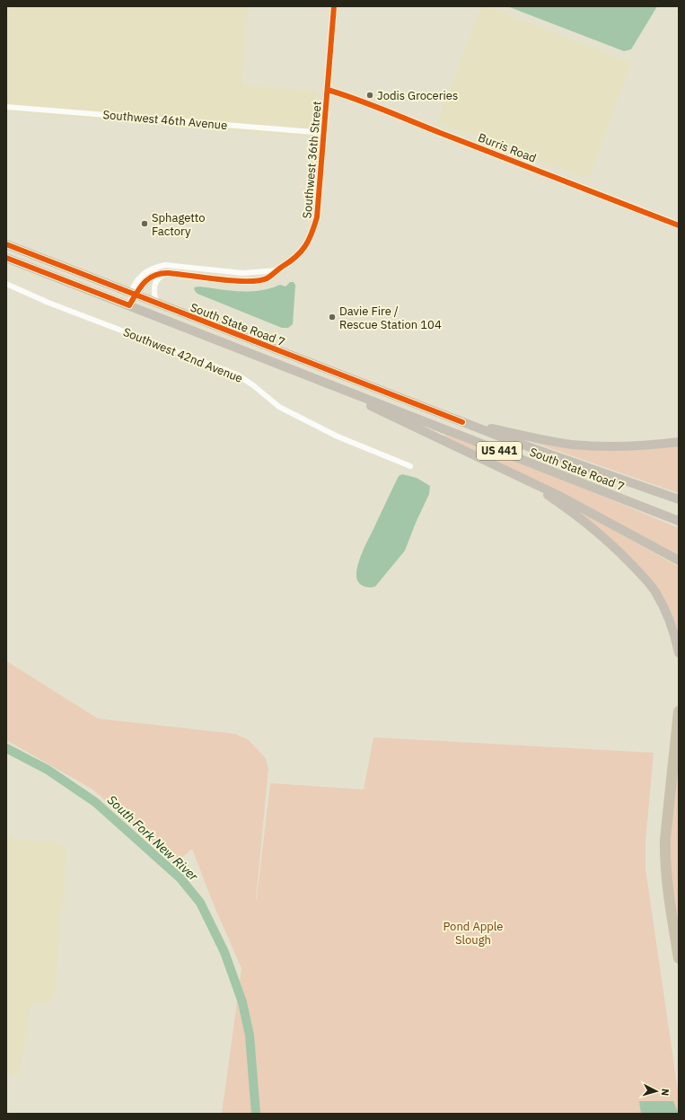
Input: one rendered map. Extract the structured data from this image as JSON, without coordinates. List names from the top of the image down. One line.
{"streets":{"main road":["South State Road 7","US 441"],"street":["Southwest 46th Avenue","Burris Road","Southwest 36th Street","Southwest 42nd Avenue"]},"crossings":[["Southwest 46th Avenue","Southwest 36th Street"],["Burris Road","Southwest 36th Street"],["Southwest 36th Street","South State Road 7"]],"water":["South Fork New River"],"parks":["Pond Apple Slough"],"places":["Jodis Groceries","Sphagetto Factory","Davie Fire / Rescue Station 104"],"north":"right"}
